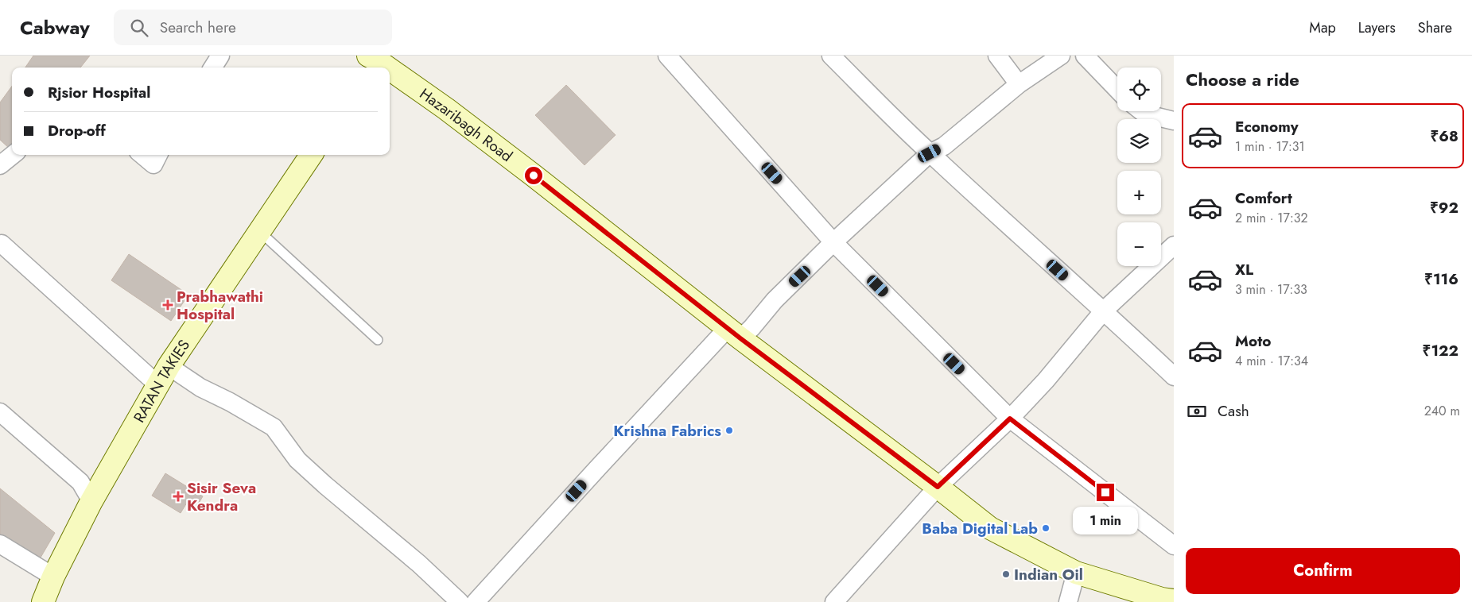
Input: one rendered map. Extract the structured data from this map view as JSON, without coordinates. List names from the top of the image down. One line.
{"streets":{"main road":["Hazaribagh Road","RATAN TAKIES"]},"places":{"health":["Prabhawathi Hospital","Sisir Seva Kendra"],"other":["Krishna Fabrics","Baba Digital Lab","Indian Oil"]},"page":{"header":"Cabway","search":"Search here","nav":["Map","Layers","Share"],"heading":"Choose a ride","map_buttons":["+","−"],"banner":["Rjsior Hospital","Drop-off"],"list":[{"name":"Economy","note":"1 min · 17:31","value":"₹68"},{"name":"Comfort","note":"2 min · 17:32","value":"₹92"},{"name":"XL","note":"3 min · 17:33","value":"₹116"},{"name":"Moto","note":"4 min · 17:34","value":"₹122"}],"pay":["Cash","240 m"],"bubble":"1 min","buttons":"Confirm"}}
